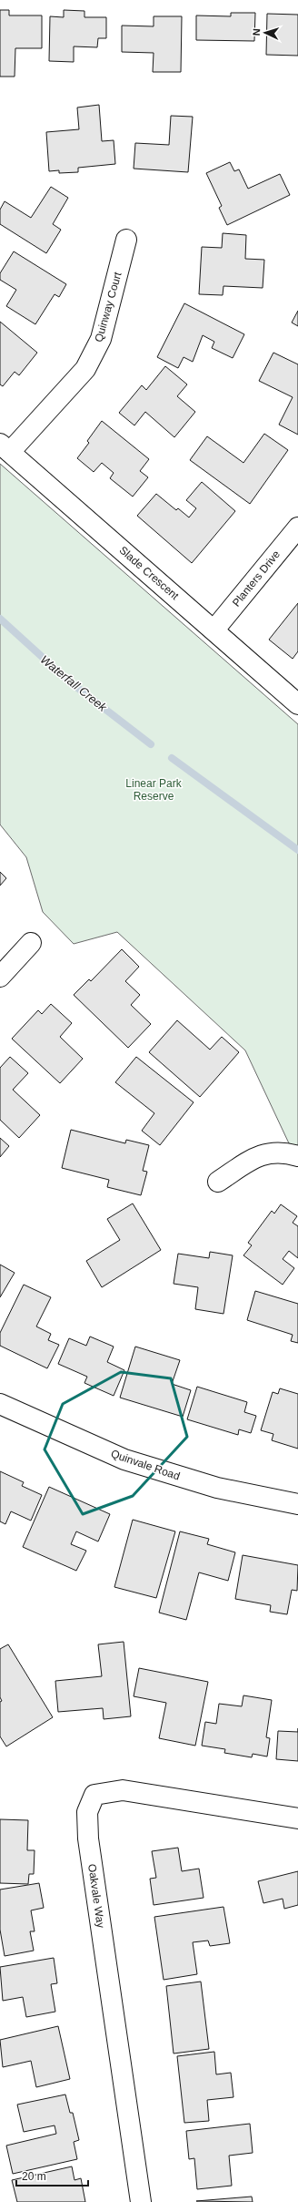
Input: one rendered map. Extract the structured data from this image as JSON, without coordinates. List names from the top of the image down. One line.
{"streets":{"street":["Quinway Court","Slade Crescent","Planters Drive","Quinvale Road","Oakvale Way"]},"crossings":[["Quinway Court","Slade Crescent"],["Slade Crescent","Planters Drive"]],"water":["Waterfall Creek"],"parks":["Linear Park Reserve"],"scale_bar":"20 m","north":"left"}
